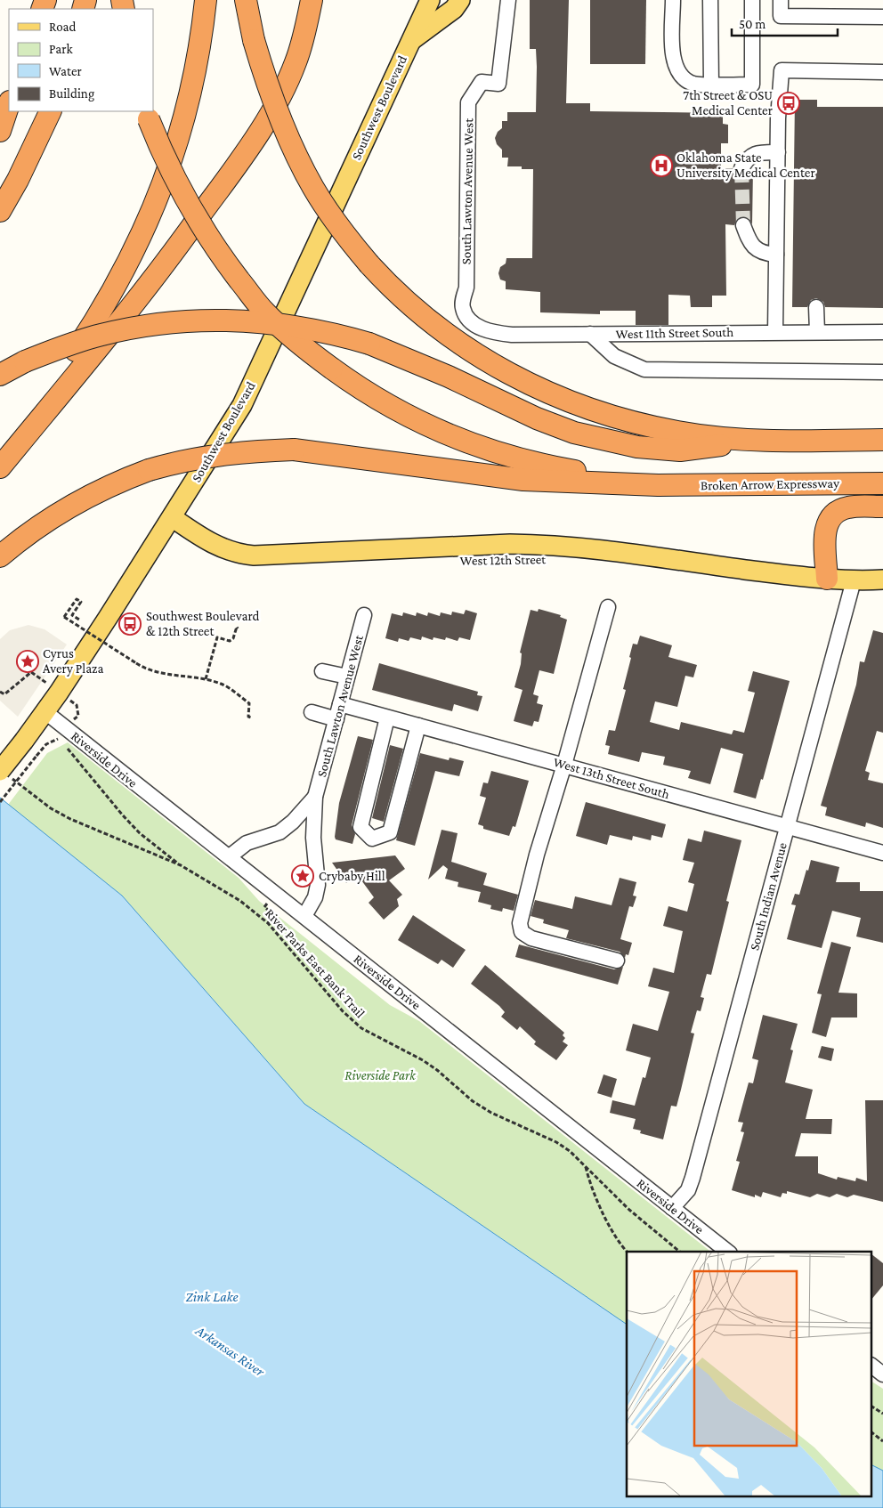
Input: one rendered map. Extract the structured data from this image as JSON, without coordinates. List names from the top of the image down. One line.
{"streets":{"highway":["Broken Arrow Expressway"],"main road":["Southwest Boulevard","West 12th Street"],"street":["South Lawton Avenue West","West 11th Street South","Riverside Drive","West 13th Street South","South Indian Avenue"],"path":["River Parks East Bank Trail"]},"crossings":[["Southwest Boulevard","West 12th Street"],["Southwest Boulevard","Riverside Drive"],["Southwest Boulevard","River Parks East Bank Trail"],["South Lawton Avenue West","West 11th Street South"],["South Lawton Avenue West","Riverside Drive"],["South Lawton Avenue West","West 13th Street South"],["West 12th Street","South Indian Avenue"],["Riverside Drive","South Indian Avenue"],["West 13th Street South","South Indian Avenue"]],"water":["Zink Lake","Arkansas River"],"parks":["Riverside Park"],"places":{"bus stop":["7th Street & OSU Medical Center","Southwest Boulevard & 12th Street"],"hospital":["Oklahoma State University Medical Center"],"place":["Cyrus Avery Plaza","Crybaby Hill"]},"legend":["Road","Park","Water","Building"],"scale_bar":"50 m"}
